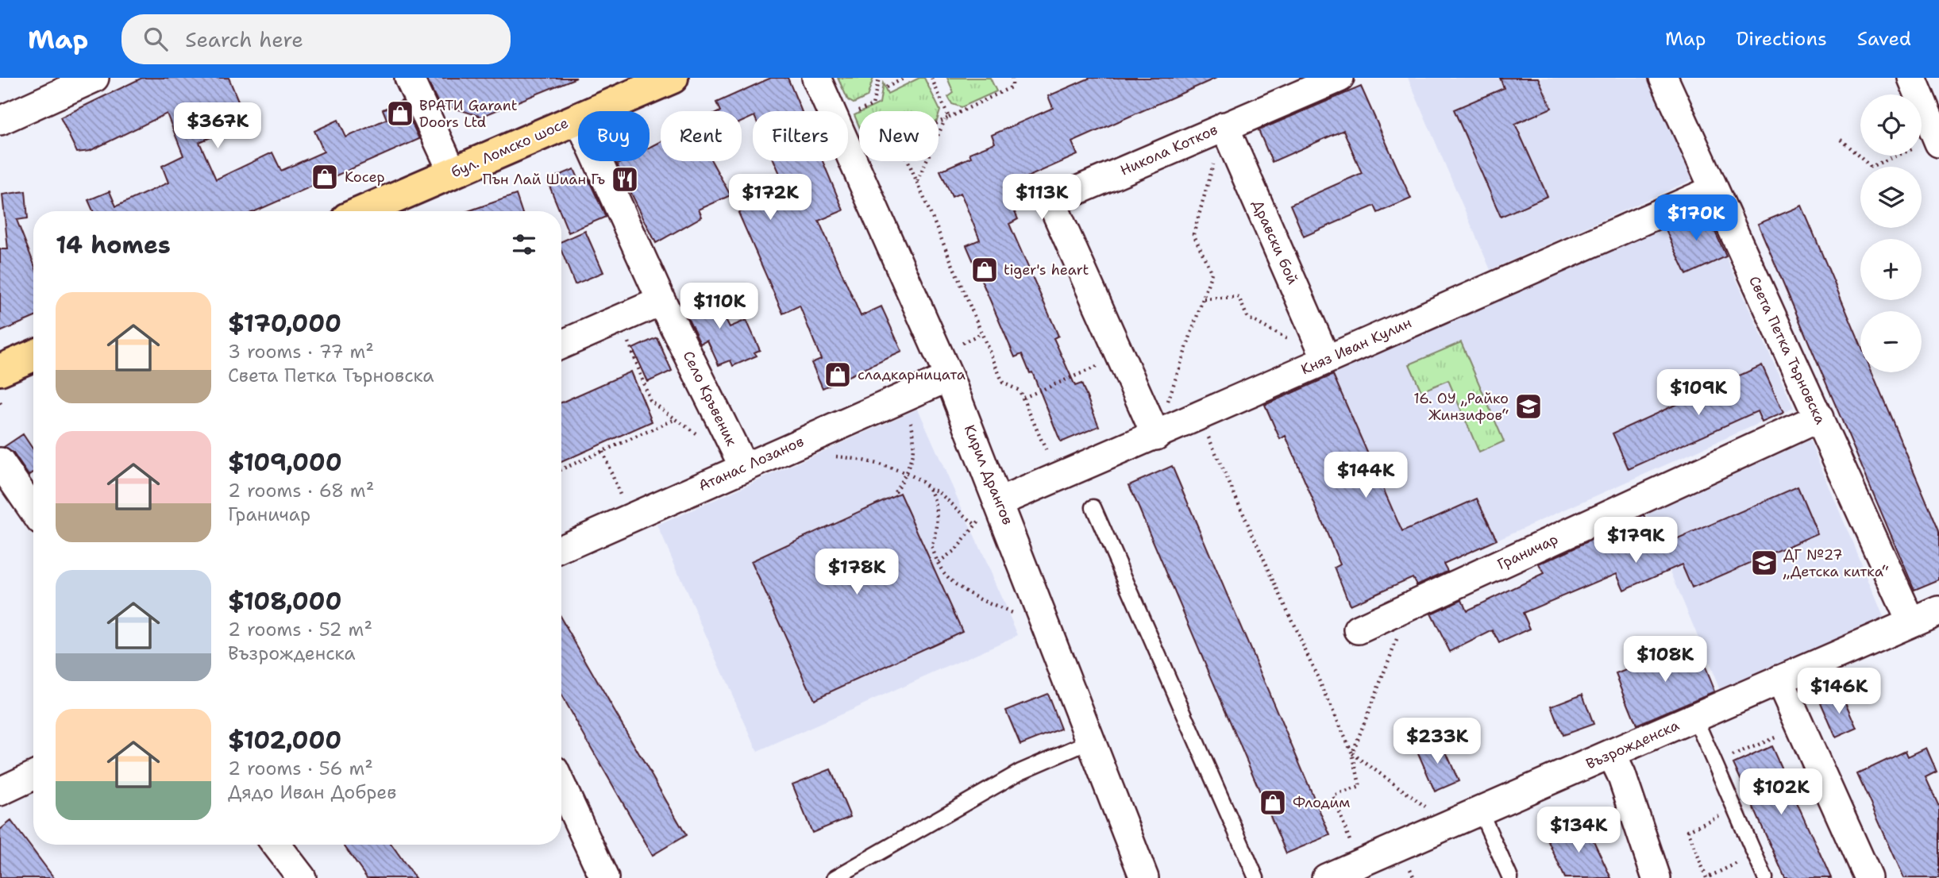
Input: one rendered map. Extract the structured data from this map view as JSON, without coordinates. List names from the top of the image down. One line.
{"streets":{"main road":["бул. Ломско шосе"],"street":["Никола Котков","Дравски бой","Княз Иван Кулин","Света Петка Търновска","Село Кръвеник","Атанас Лозанов","Кирил Дрангов","Граничар","Възрожденска"]},"crossings":[["Никола Котков","Дравски бой"],["Никола Котков","Княз Иван Кулин"],["Дравски бой","Княз Иван Кулин"],["Княз Иван Кулин","Света Петка Търновска"],["Княз Иван Кулин","Кирил Дрангов"],["Света Петка Търновска","Граничар"],["Света Петка Търновска","Възрожденска"],["Село Кръвеник","Атанас Лозанов"],["Атанас Лозанов","Кирил Дрангов"]],"places":{"shop":["ВРАТИ Garant Doors Ltd","Косер","tiger's heart","сладкарницата","Флодим"],"restaurant":["Пън Лай Шиан Гъ"],"school or university":["16. ОУ „Райко Жинзифов“","ДГ №27 „Детска китка“"]},"page":{"header":"Map","search":"Search here","nav":["Map","Directions","Saved"],"map_buttons":["+","−"],"price":["$367K","$172K","$113K","$170K","$110K","$109K","$144K","$179K","$178K","$108K","$146K","$233K","$102K","$134K"],"chip":["Buy","Rent","Filters","New"],"heading":"14 homes","list":[{"name":"$170,000","note":"3 rooms · 77 m² · Света Петка Търновска"},{"name":"$109,000","note":"2 rooms · 68 m² · Граничар"},{"name":"$108,000","note":"2 rooms · 52 m² · Възрожденска"},{"name":"$102,000","note":"2 rooms · 56 m² · Дядо Иван Добрев"}]}}
